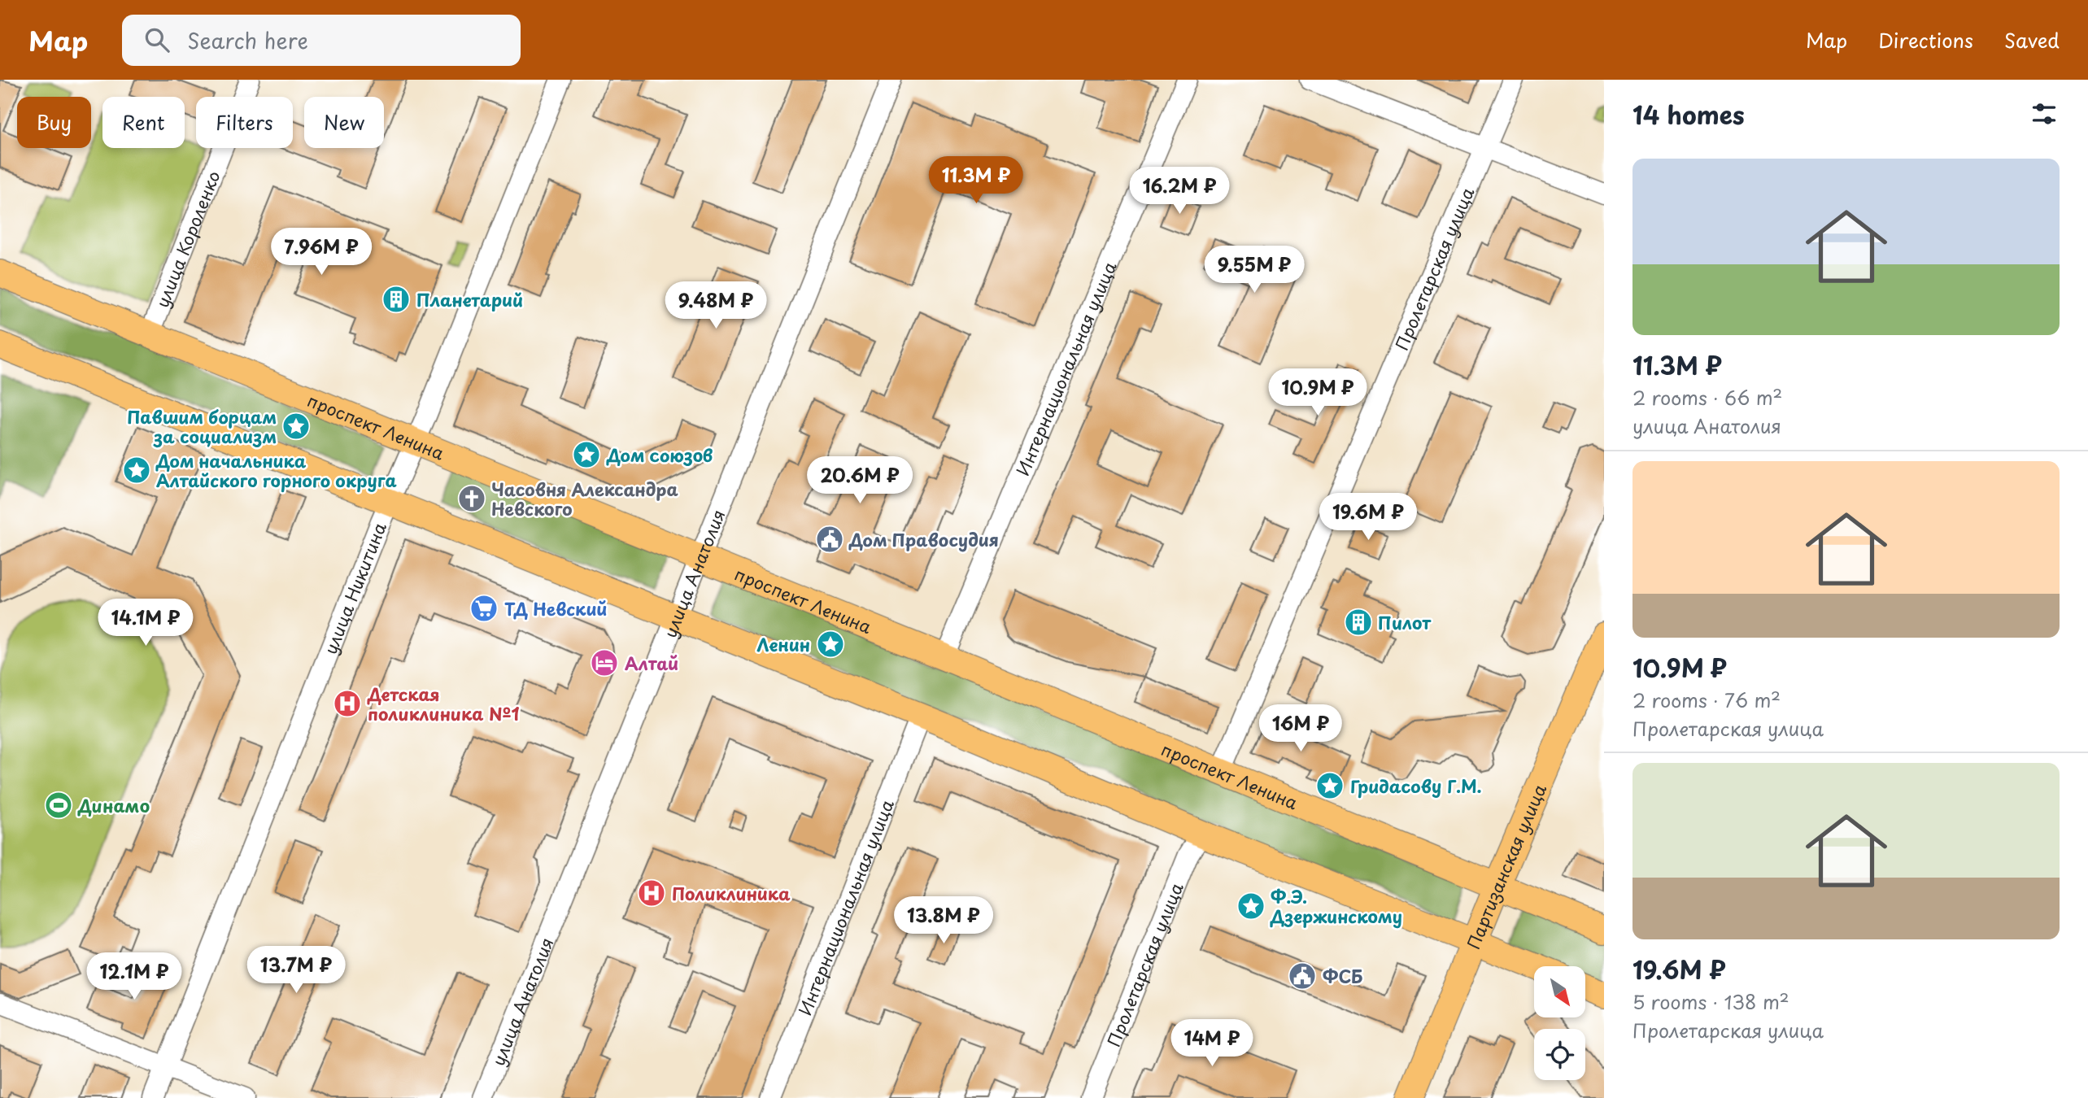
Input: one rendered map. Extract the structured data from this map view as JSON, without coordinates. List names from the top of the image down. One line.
{"streets":{"main road":["проспект Ленина","Партизанская улица"],"street":["улица Короленко","Пролетарская улица","Интернациональная улица","улица Анатолия","улица Никитина"]},"crossings":[["улица Короленко","проспект Ленина"],["Пролетарская улица","проспект Ленина"],["Интернациональная улица","проспект Ленина"],["проспект Ленина","улица Анатолия"],["проспект Ленина","улица Никитина"],["проспект Ленина","Партизанская улица"]],"places":{"building":["Планетарий","Пилот"],"place":["Павшим борцам за социализм","Дом союзов","Дом начальника Алтайского горного округа","Ленин","Гридасову Г.М.","Ф.Э. Дзержинскому"],"church":["Часовня Александра Невского"],"public building":["Дом Правосудия","ФСБ"],"supermarket":["ТД Невский"],"hotel":["Алтай"],"hospital":["Детская поликлиника №1","Поликлиника"],"sports":["Динамо"]},"north":"bottom right","page":{"header":"Map","search":"Search here","nav":["Map","Directions","Saved"],"heading":"14 homes","chip":["Buy","Rent","Filters","New"],"list":[{"name":"11.3M ₽","note":"2 rooms · 66 m² · улица Анатолия"},{"name":"10.9M ₽","note":"2 rooms · 76 m² · Пролетарская улица"},{"name":"19.6M ₽","note":"5 rooms · 138 m² · Пролетарская улица"}],"price":["11.3M ₽","16.2M ₽","7.96M ₽","9.55M ₽","9.48M ₽","10.9M ₽","20.6M ₽","19.6M ₽","14.1M ₽","16M ₽","13.8M ₽","13.7M ₽","12.1M ₽","14M ₽"]}}
